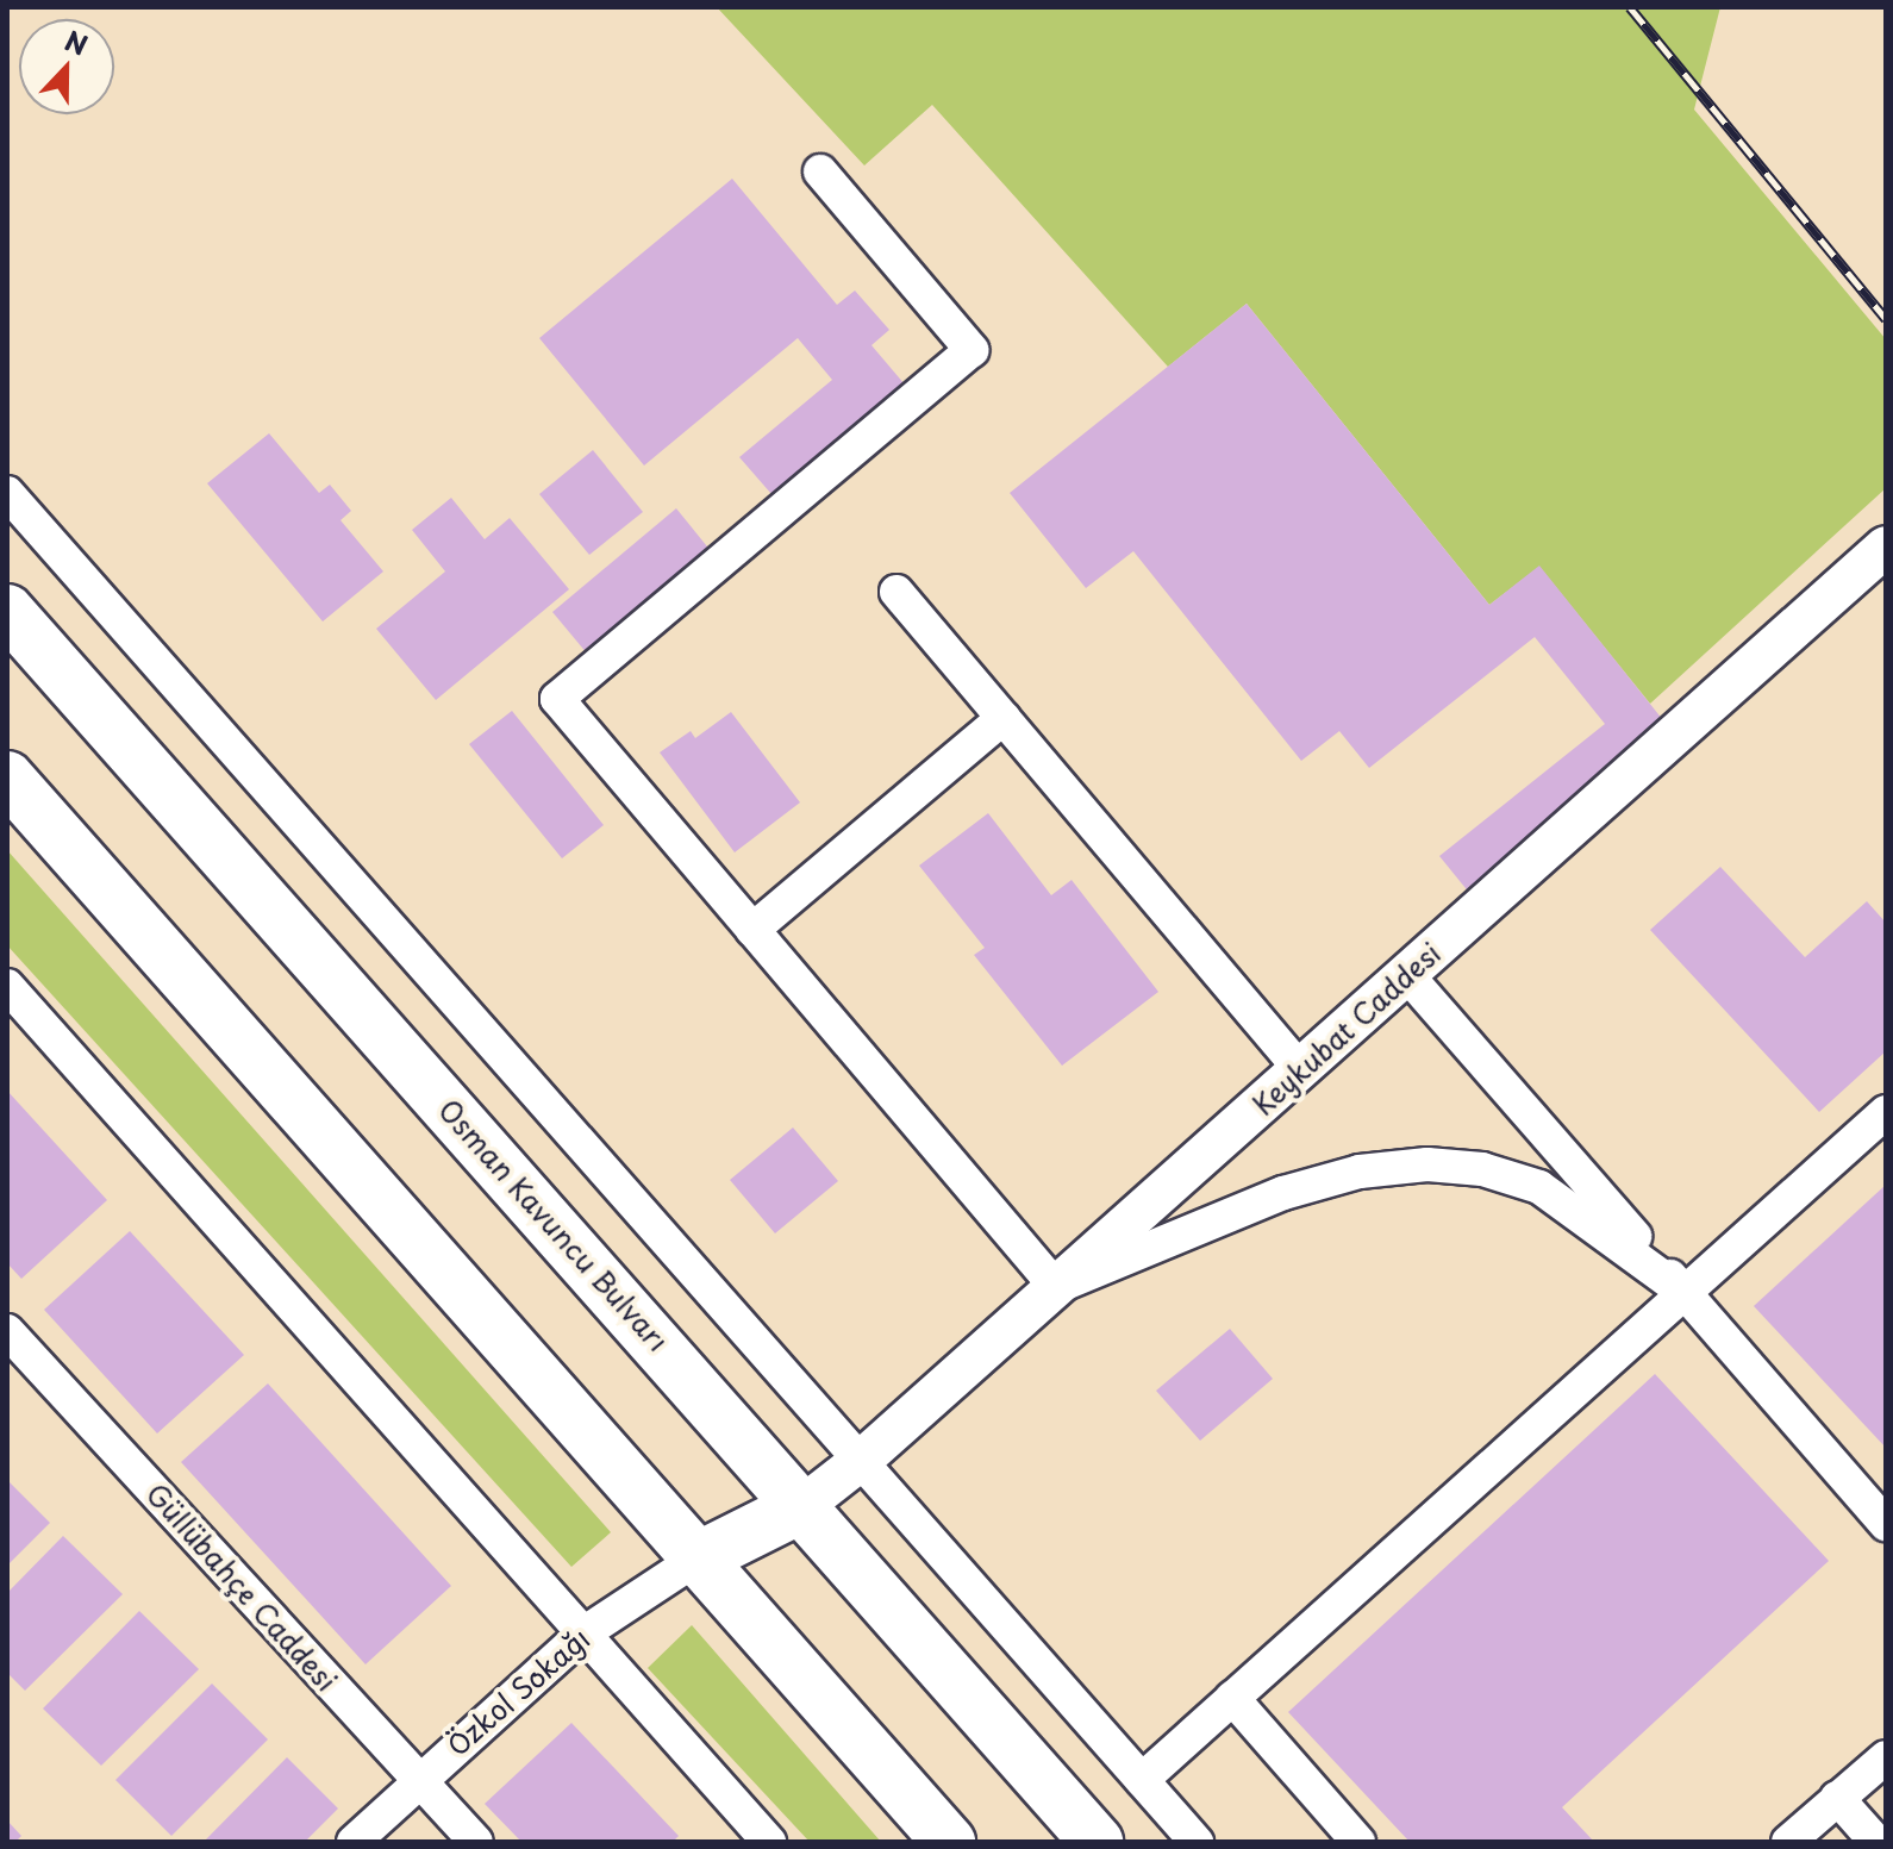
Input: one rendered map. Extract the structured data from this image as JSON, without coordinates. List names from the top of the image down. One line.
{"streets":{"highway":["Osman Kavuncu Bulvarı"],"street":["Keykubat Caddesi","Güllübahçe Caddesi","Özkol Sokağı"]},"crossings":[["Keykubat Caddesi","Osman Kavuncu Bulvarı"],["Güllübahçe Caddesi","Özkol Sokağı"]],"north":"top"}
